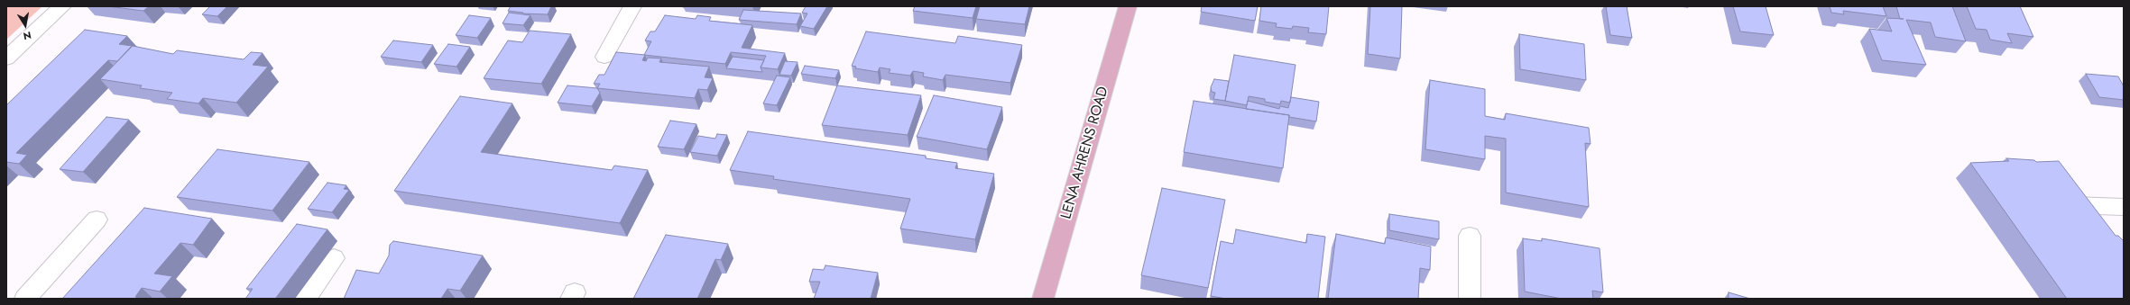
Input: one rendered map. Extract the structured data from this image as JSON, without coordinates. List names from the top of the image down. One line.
{"streets":{"main road":["LENA AHRENS ROAD"]},"north":"bottom"}
